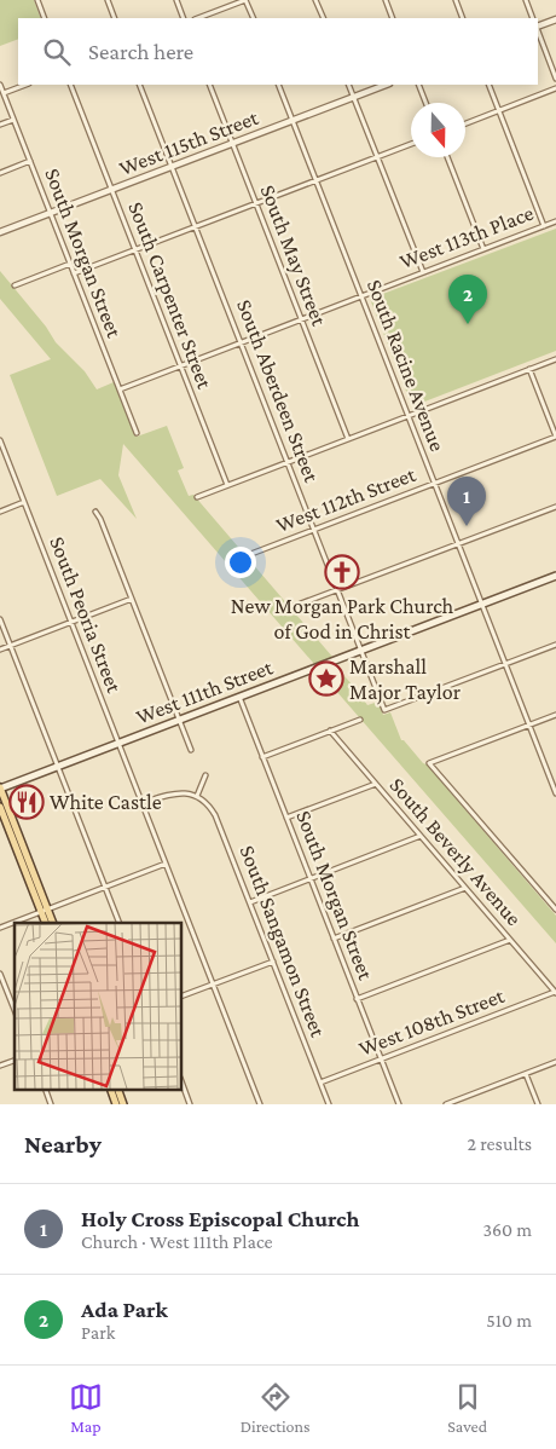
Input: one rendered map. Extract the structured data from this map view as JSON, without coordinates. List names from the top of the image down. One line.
{"streets":{"main road":["West 111th Street"],"street":["West 115th Street","West 113th Place","South Morgan Street","South May Street","South Carpenter Street","South Racine Avenue","South Aberdeen Street","West 112th Street","South Peoria Street","South Beverly Avenue","South Sangamon Street","West 108th Street"]},"crossings":[["West 115th Street","South Morgan Street"],["West 115th Street","South May Street"],["West 115th Street","South Carpenter Street"],["West 115th Street","South Racine Avenue"],["West 115th Street","South Aberdeen Street"],["West 113th Place","South Morgan Street"],["West 113th Place","South May Street"],["West 113th Place","South Carpenter Street"],["West 113th Place","South Racine Avenue"],["West 113th Place","South Aberdeen Street"],["South Morgan Street","West 111th Street"],["South Morgan Street","West 108th Street"],["South Racine Avenue","South Aberdeen Street"],["South Racine Avenue","West 112th Street"],["South Racine Avenue","West 111th Street"],["South Aberdeen Street","West 112th Street"],["South Aberdeen Street","West 111th Street"],["South Peoria Street","West 111th Street"],["South Beverly Avenue","West 108th Street"],["South Sangamon Street","West 108th Street"]],"places":{"church":["New Morgan Park Church of God in Christ"],"place":["Marshall Major Taylor"],"restaurant":["White Castle"]},"north":"bottom","page":{"search":"Search here","pins":["2","1"],"heading":["Nearby","2 results"],"list":[{"mark":"1","name":"Holy Cross Episcopal Church","note":"Church · West 111th Place","value":"360 m"},{"mark":"2","name":"Ada Park","note":"Park","value":"510 m"}],"nav":["Map","Directions","Saved"]}}
